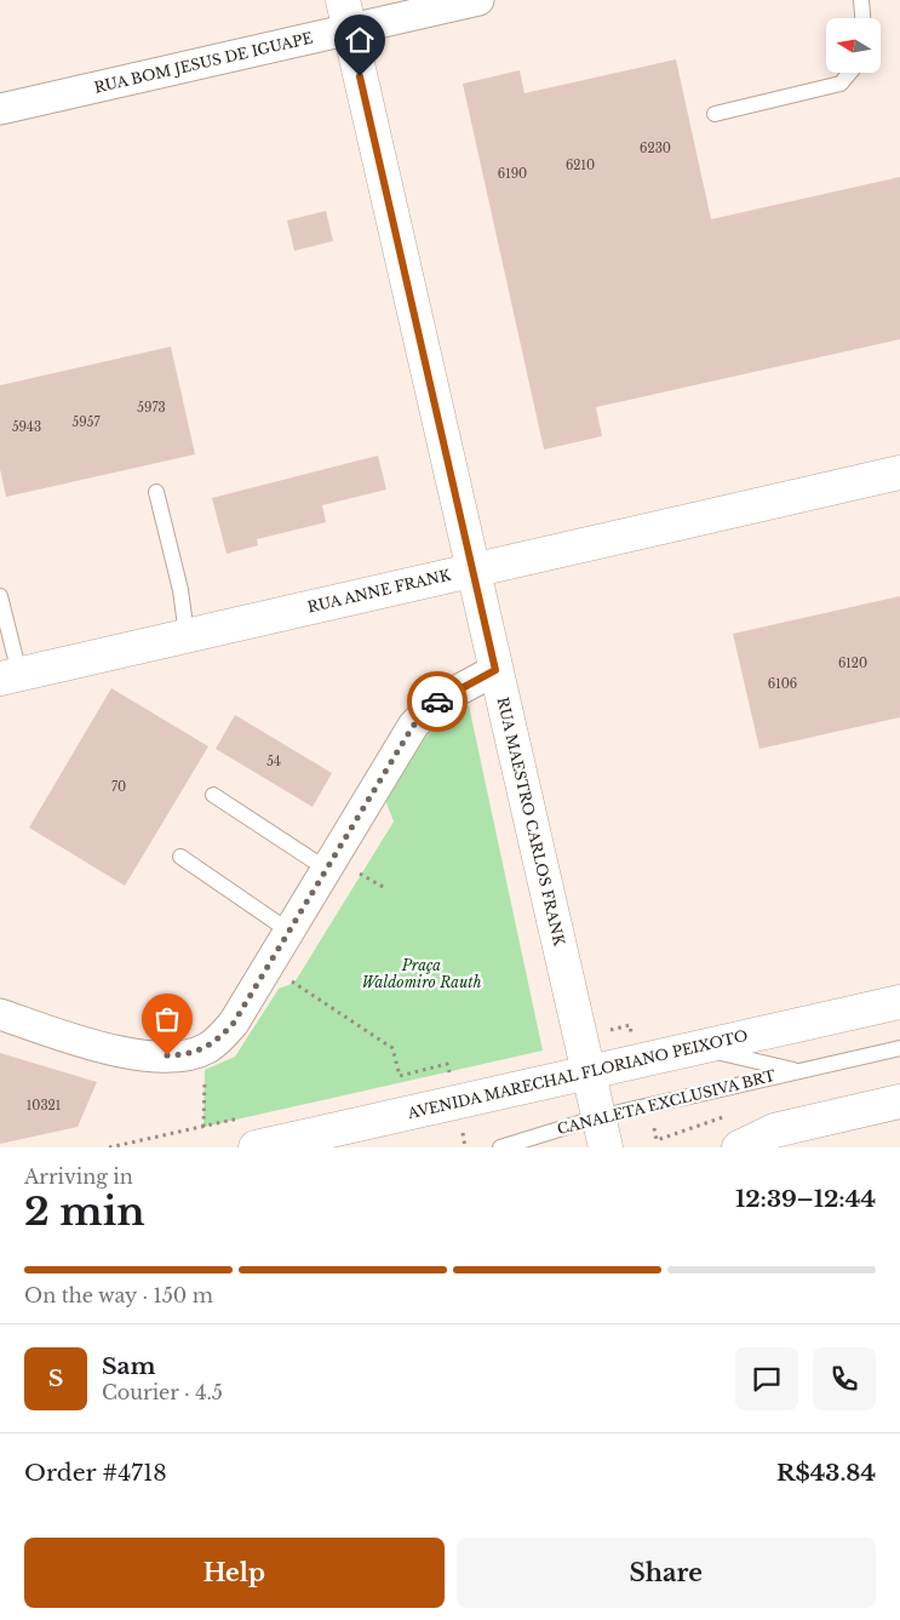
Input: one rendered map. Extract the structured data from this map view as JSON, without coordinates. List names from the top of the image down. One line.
{"streets":{"main road":["RUA ANNE FRANK","RUA MAESTRO CARLOS FRANK","AVENIDA MARECHAL FLORIANO PEIXOTO"],"street":["RUA BOM JESUS DE IGUAPE"],"lane":["CANALETA EXCLUSIVA BRT"]},"crossings":[["RUA BOM JESUS DE IGUAPE","RUA MAESTRO CARLOS FRANK"],["RUA ANNE FRANK","RUA MAESTRO CARLOS FRANK"],["RUA MAESTRO CARLOS FRANK","AVENIDA MARECHAL FLORIANO PEIXOTO"],["RUA MAESTRO CARLOS FRANK","CANALETA EXCLUSIVA BRT"],["AVENIDA MARECHAL FLORIANO PEIXOTO","CANALETA EXCLUSIVA BRT"]],"parks":["Praça Waldomiro Rauth"],"house_numbers":["6230","6210","6190","5973","5957","5943","6120","6106","54","70","10321"],"north":"left","page":{"heading":["2 min","Arriving in","12:39–12:44"],"panel":["Sam","Courier · 4.5","Order #4718","R$43.84"],"bar":"On the way · 150 m","round":"S","buttons":["Help","Share"]}}
